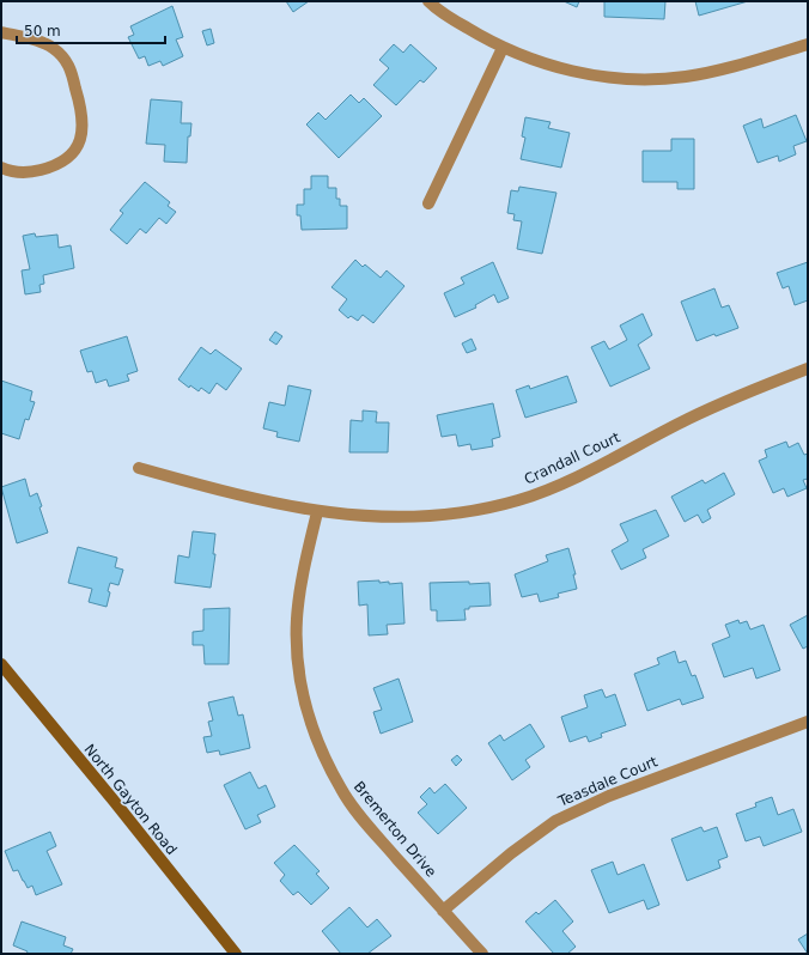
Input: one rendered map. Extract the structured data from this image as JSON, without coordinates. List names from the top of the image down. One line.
{"streets":{"street":["Crandall Court","Teasdale Court","North Gayton Road","Bremerton Drive"]},"crossings":[["Crandall Court","Bremerton Drive"],["Teasdale Court","Bremerton Drive"]],"scale_bar":"50 m"}
